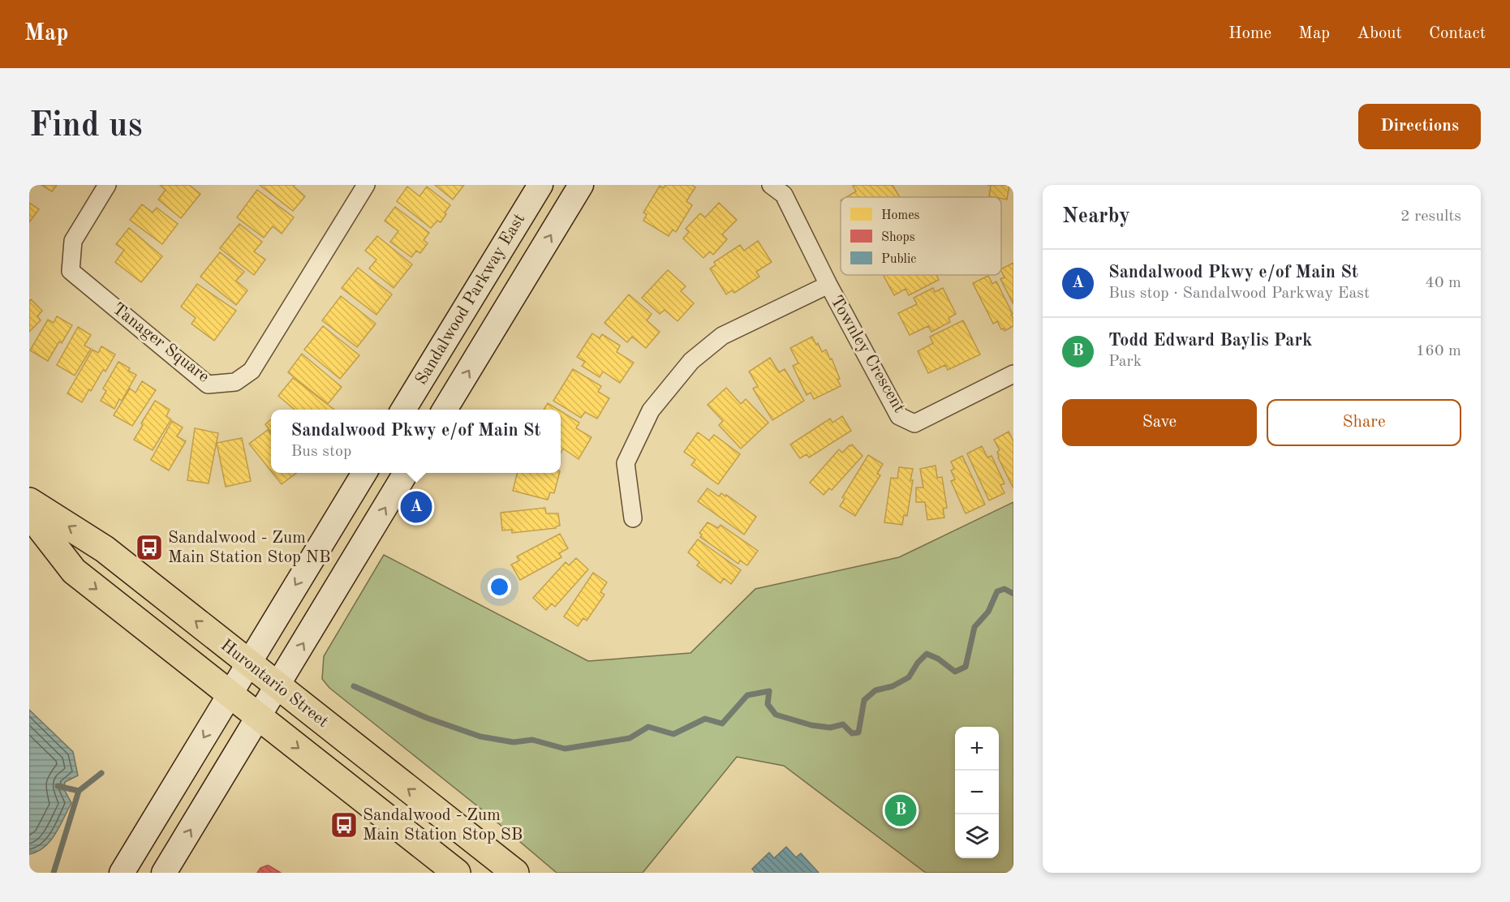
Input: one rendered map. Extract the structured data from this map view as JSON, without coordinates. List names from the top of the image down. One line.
{"streets":{"main road":["Sandalwood Parkway East","Hurontario Street"],"street":["Tanager Square","Townley Crescent"]},"places":{"bus stop":["Sandalwood - Zum Main Station Stop NB","Sandalwood - Zum Main Station Stop SB"]},"legend":["Homes","Shops","Public"],"page":{"header":"Map","nav":["Home","Map","About","Contact"],"buttons":["Directions",["Save","Share"]],"title":"Find us","heading":["Nearby","2 results"],"list":[{"mark":"A","name":"Sandalwood Pkwy e/of Main St","note":"Bus stop · Sandalwood Parkway East","value":"40 m"},{"mark":"B","name":"Todd Edward Baylis Park","note":"Park","value":"160 m"}],"popup":["Sandalwood Pkwy e/of Main St","Bus stop"],"pins":["A","B"],"map_buttons":["+","−"]}}
